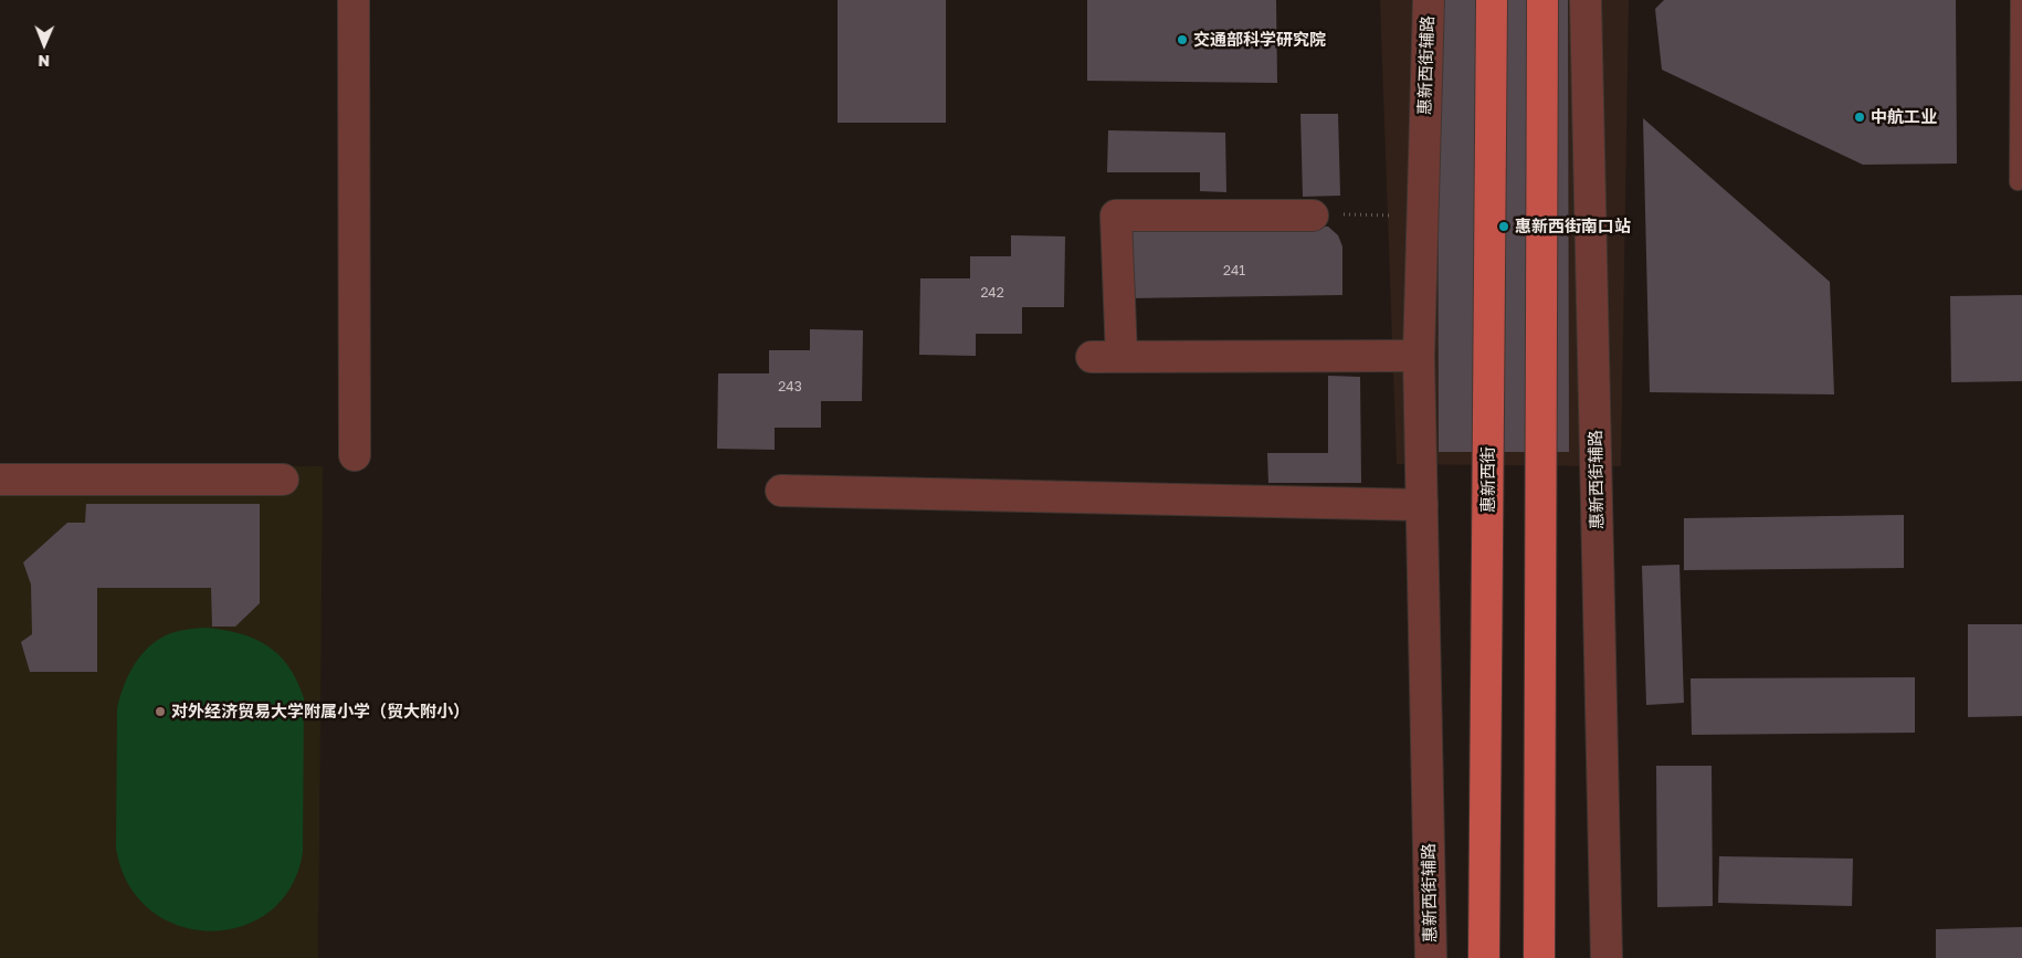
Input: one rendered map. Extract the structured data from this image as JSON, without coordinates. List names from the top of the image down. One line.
{"streets":{"main road":["惠新西街"],"street":["惠新西街辅路"]},"places":["交通部科学研究院","中航工业","惠新西街南口站","对外经济贸易大学附属小学（贸大附小）"],"house_numbers":["241","242","243"],"north":"bottom"}
